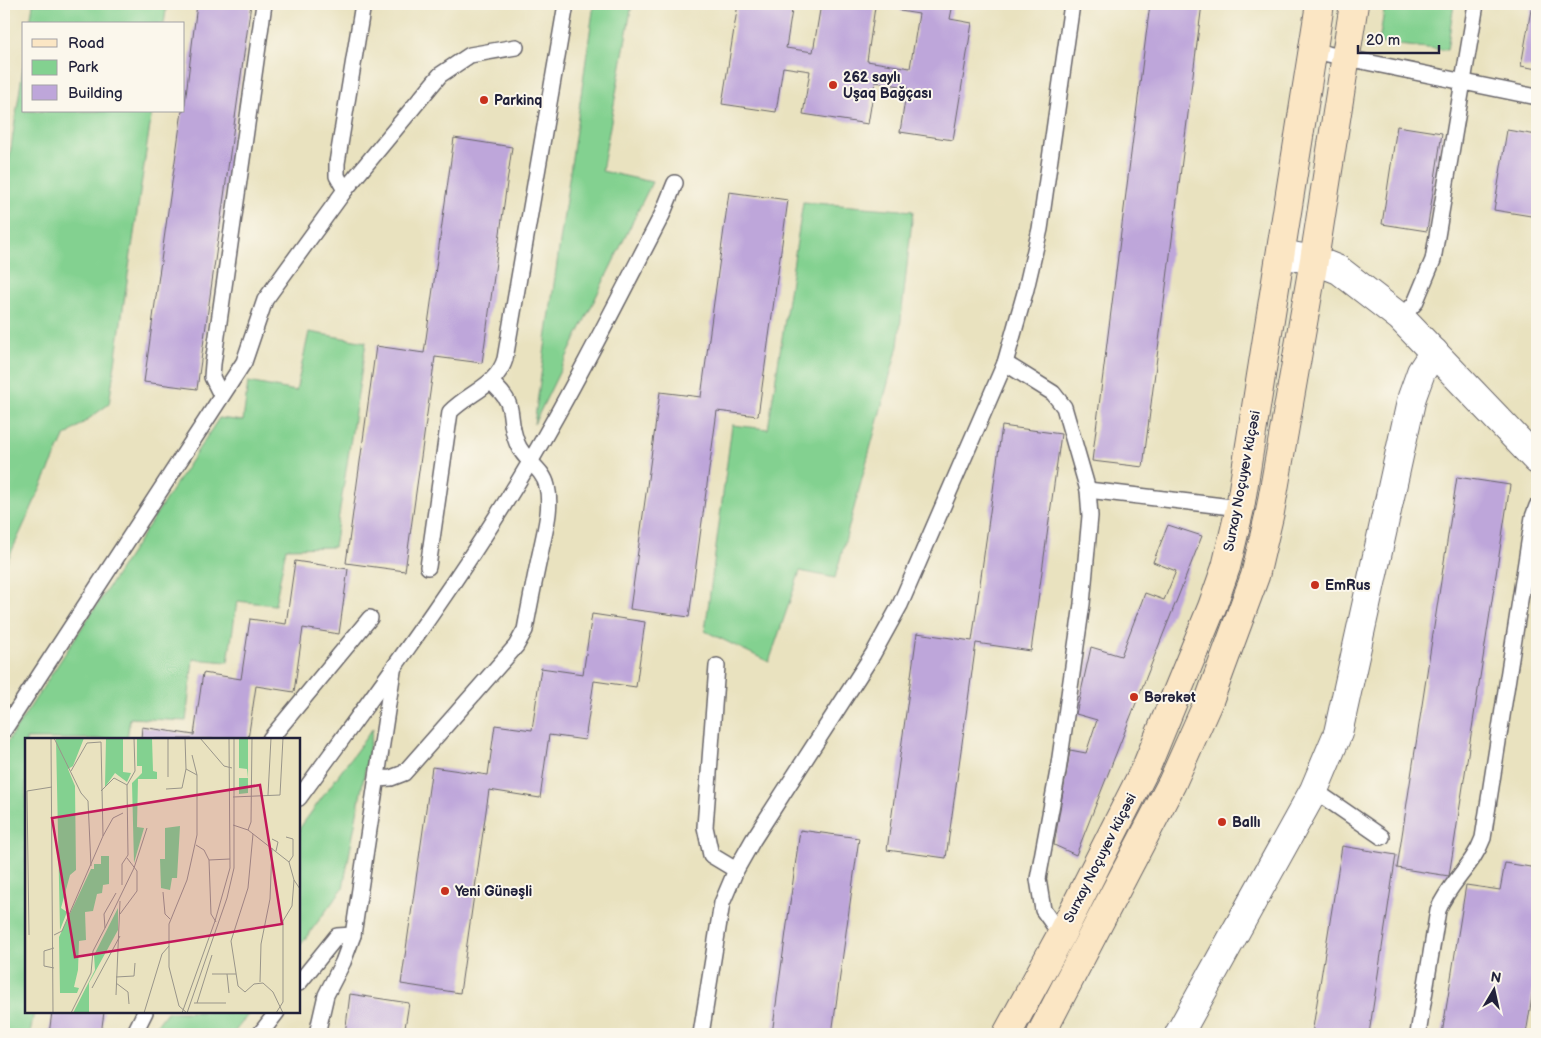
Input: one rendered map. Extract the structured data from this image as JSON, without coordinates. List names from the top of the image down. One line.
{"streets":{"street":["Surxay Noçuyev küçəsi"]},"places":["262 saylı Uşaq Bağçası","Parkinq","EmRus","Bərəkət","Ballı","Yeni Günəşli"],"legend":["Road","Park","Building"],"scale_bar":"20 m","north":"top"}
